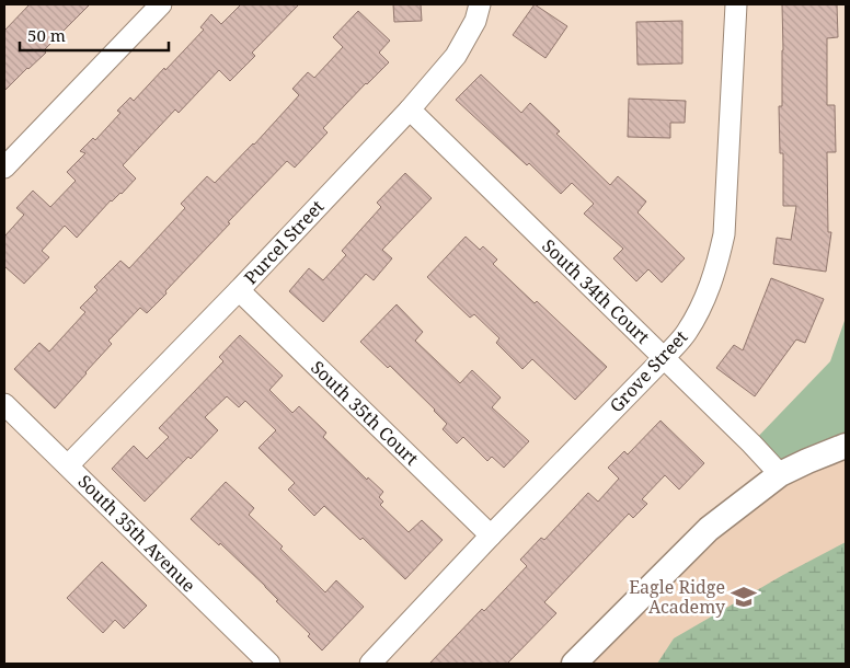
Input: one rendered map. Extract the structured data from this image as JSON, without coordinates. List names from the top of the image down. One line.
{"streets":{"street":["Purcel Street","South 34th Court","Grove Street","South 35th Court","South 35th Avenue"]},"crossings":[["Purcel Street","South 34th Court"],["Purcel Street","South 35th Court"],["Purcel Street","South 35th Avenue"],["South 34th Court","Grove Street"],["Grove Street","South 35th Court"]],"places":{"school or university":["Eagle Ridge Academy"]},"scale_bar":"50 m"}
